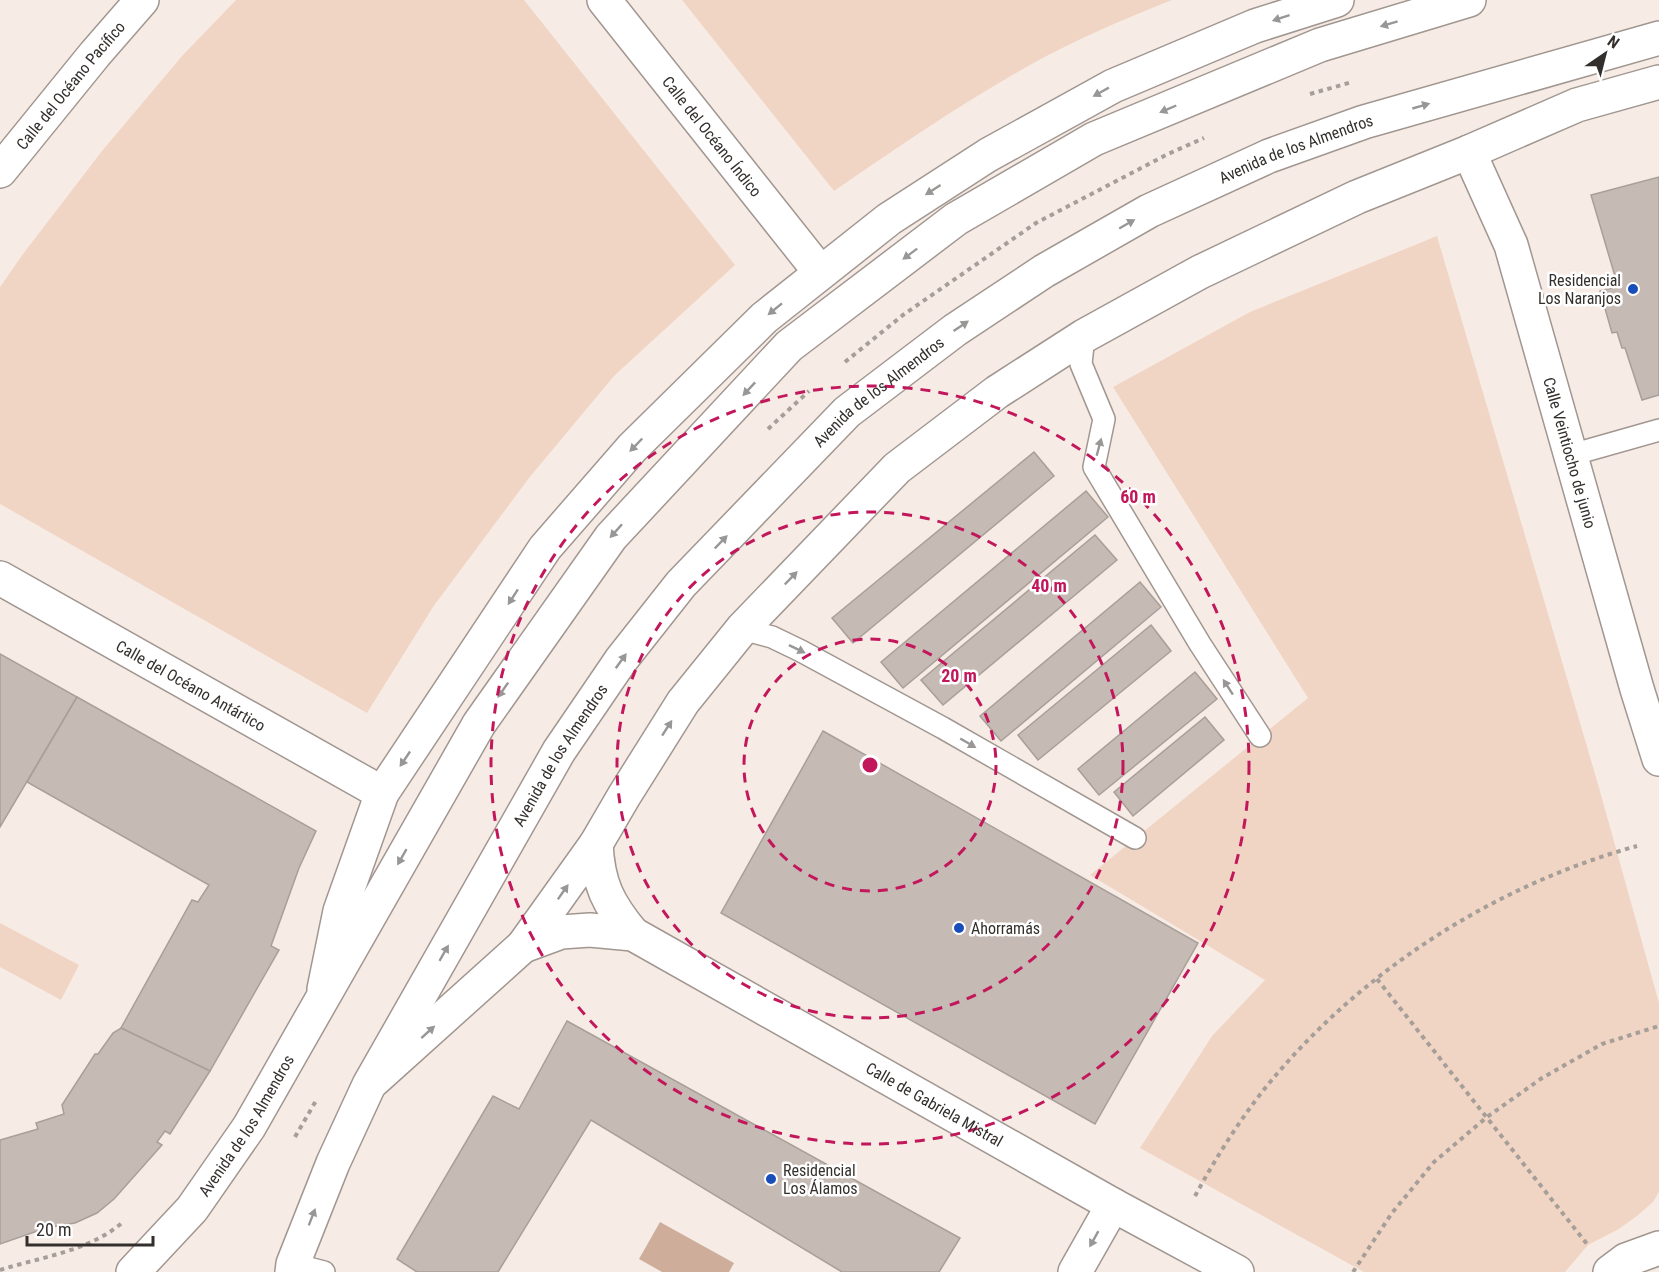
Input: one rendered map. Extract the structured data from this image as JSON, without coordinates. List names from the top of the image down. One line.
{"streets":{"street":["Calle del Océano Pacífico","Calle del Océano Índico","Avenida de los Almendros","Calle Veintiocho de junio","Calle del Océano Antártico","Calle de Gabriela Mistral"]},"crossings":[["Calle del Océano Índico","Avenida de los Almendros"],["Avenida de los Almendros","Calle Veintiocho de junio"],["Avenida de los Almendros","Calle del Océano Antártico"],["Avenida de los Almendros","Calle de Gabriela Mistral"]],"places":["Residencial Los Naranjos","Ahorramás","Residencial Los Álamos"],"scale_bar":"20 m","north":"top right","rings":["60 m","40 m","20 m"]}
